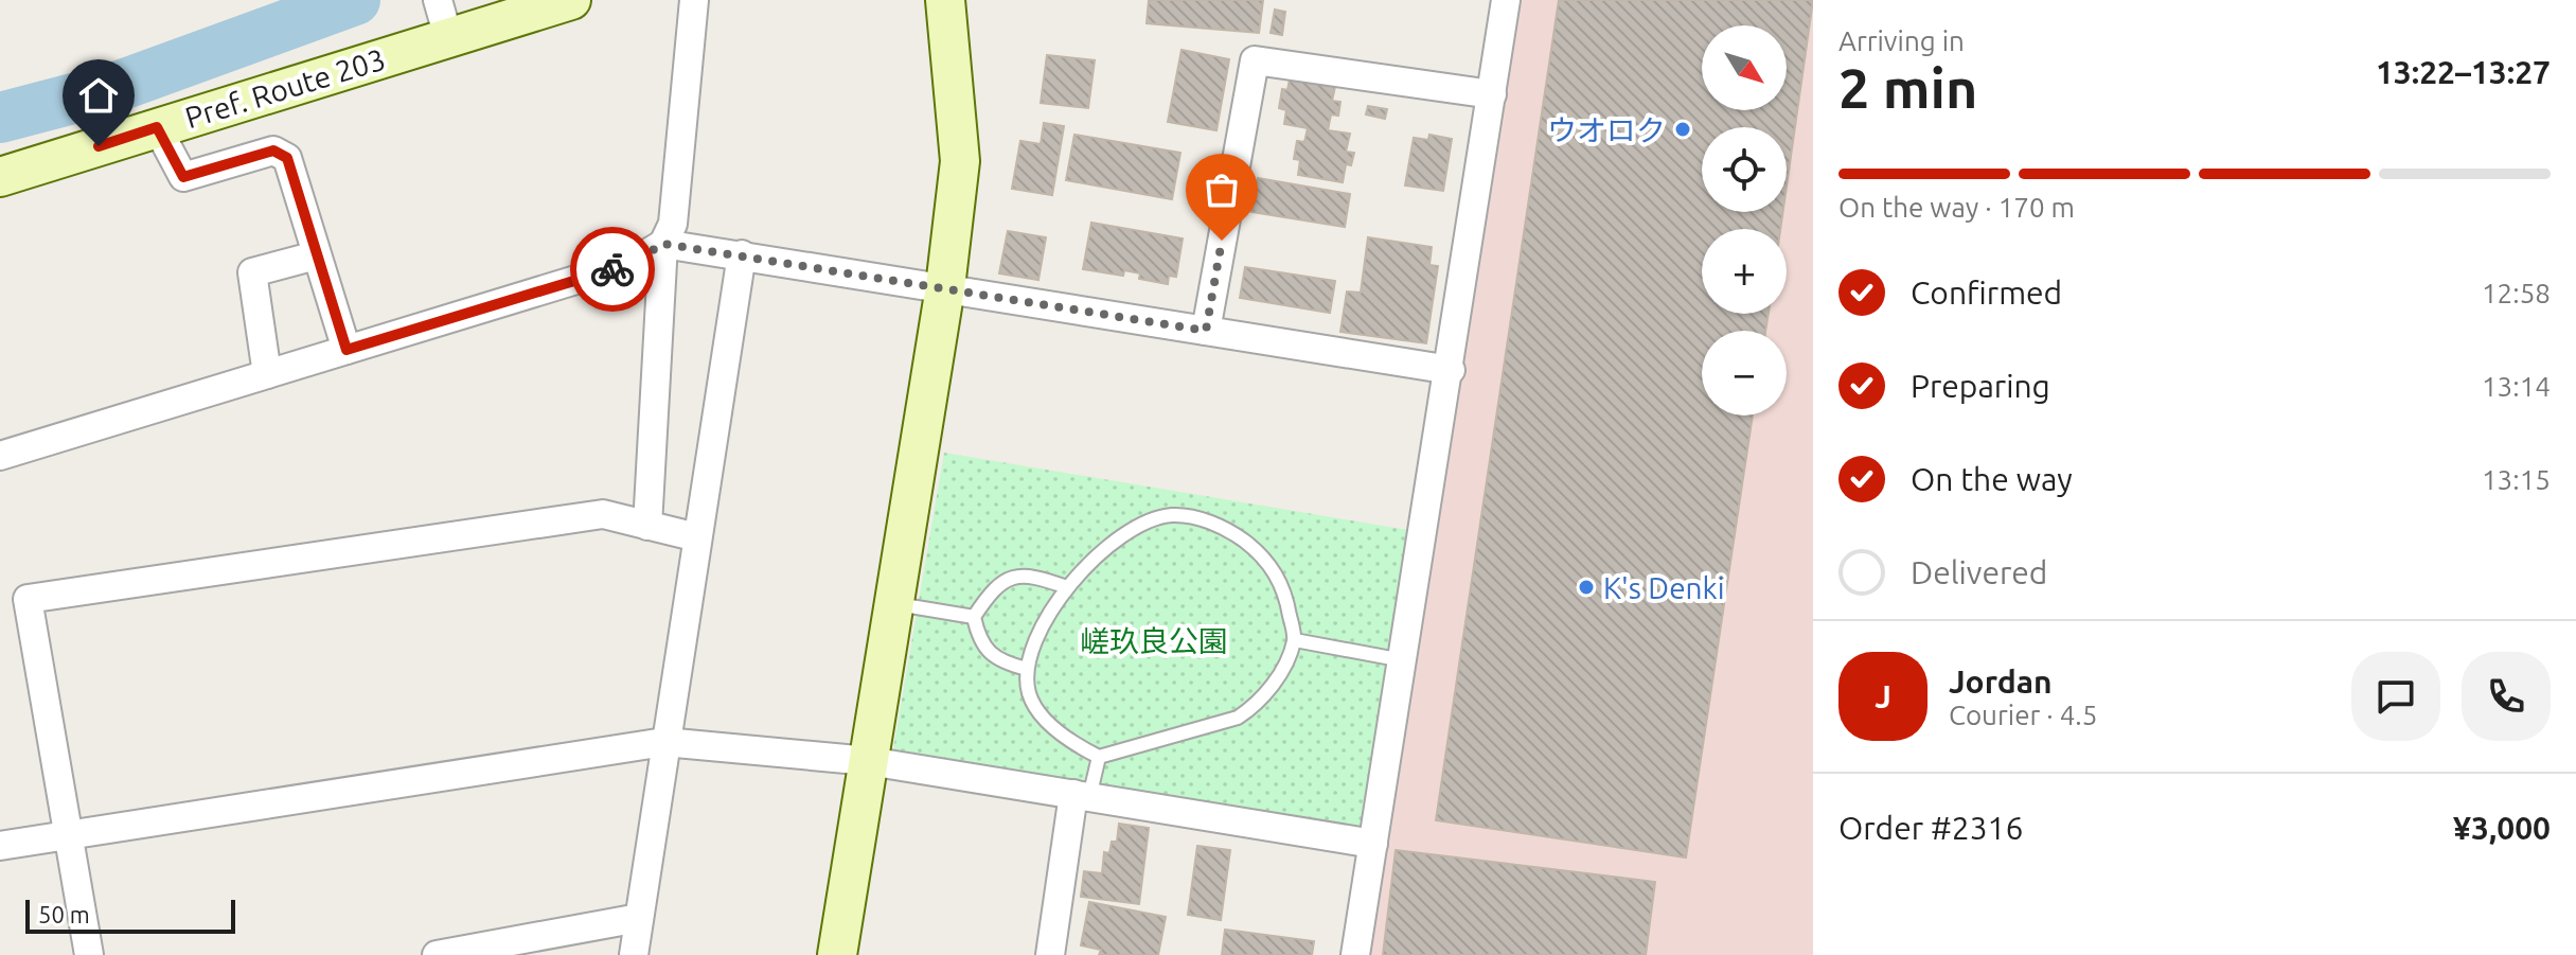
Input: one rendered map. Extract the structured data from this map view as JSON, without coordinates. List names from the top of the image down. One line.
{"streets":{"street":["Pref. Route 203"]},"parks":["嵯玖良公園"],"places":["ウオロク","K's Denki"],"scale_bar":"50 m","north":"bottom right","page":{"heading":["2 min","Arriving in","13:22–13:27"],"panel":["Jordan","Courier · 4.5","Order #2316","¥3,000"],"map_buttons":["+","−"],"bar":"On the way · 170 m","list":[["Confirmed","12:58"],["Preparing","13:14"],["On the way","13:15"],"Delivered"],"round":"J","scale":"50 m"}}
